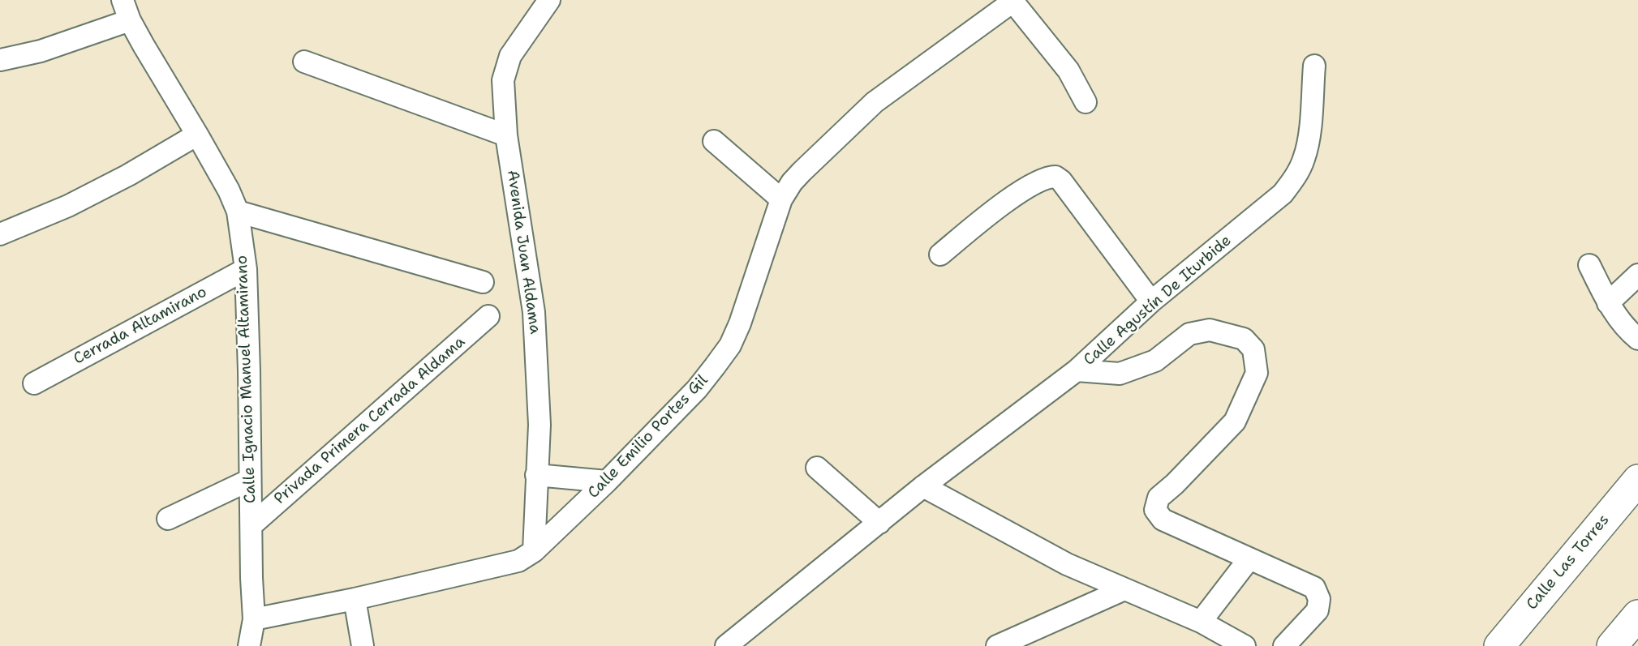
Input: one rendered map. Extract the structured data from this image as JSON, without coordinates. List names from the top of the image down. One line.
{"streets":{"main road":["Calle Las Torres"],"street":["Avenida Juan Aldama","Calle Agustín De Iturbide","Cerrada Altamirano","Calle Ignacio Manuel Altamirano","Privada Primera Cerrada Aldama","Calle Emilio Portes Gil"]},"crossings":[["Avenida Juan Aldama","Calle Emilio Portes Gil"],["Cerrada Altamirano","Calle Ignacio Manuel Altamirano"],["Calle Ignacio Manuel Altamirano","Privada Primera Cerrada Aldama"],["Calle Ignacio Manuel Altamirano","Calle Emilio Portes Gil"]]}
